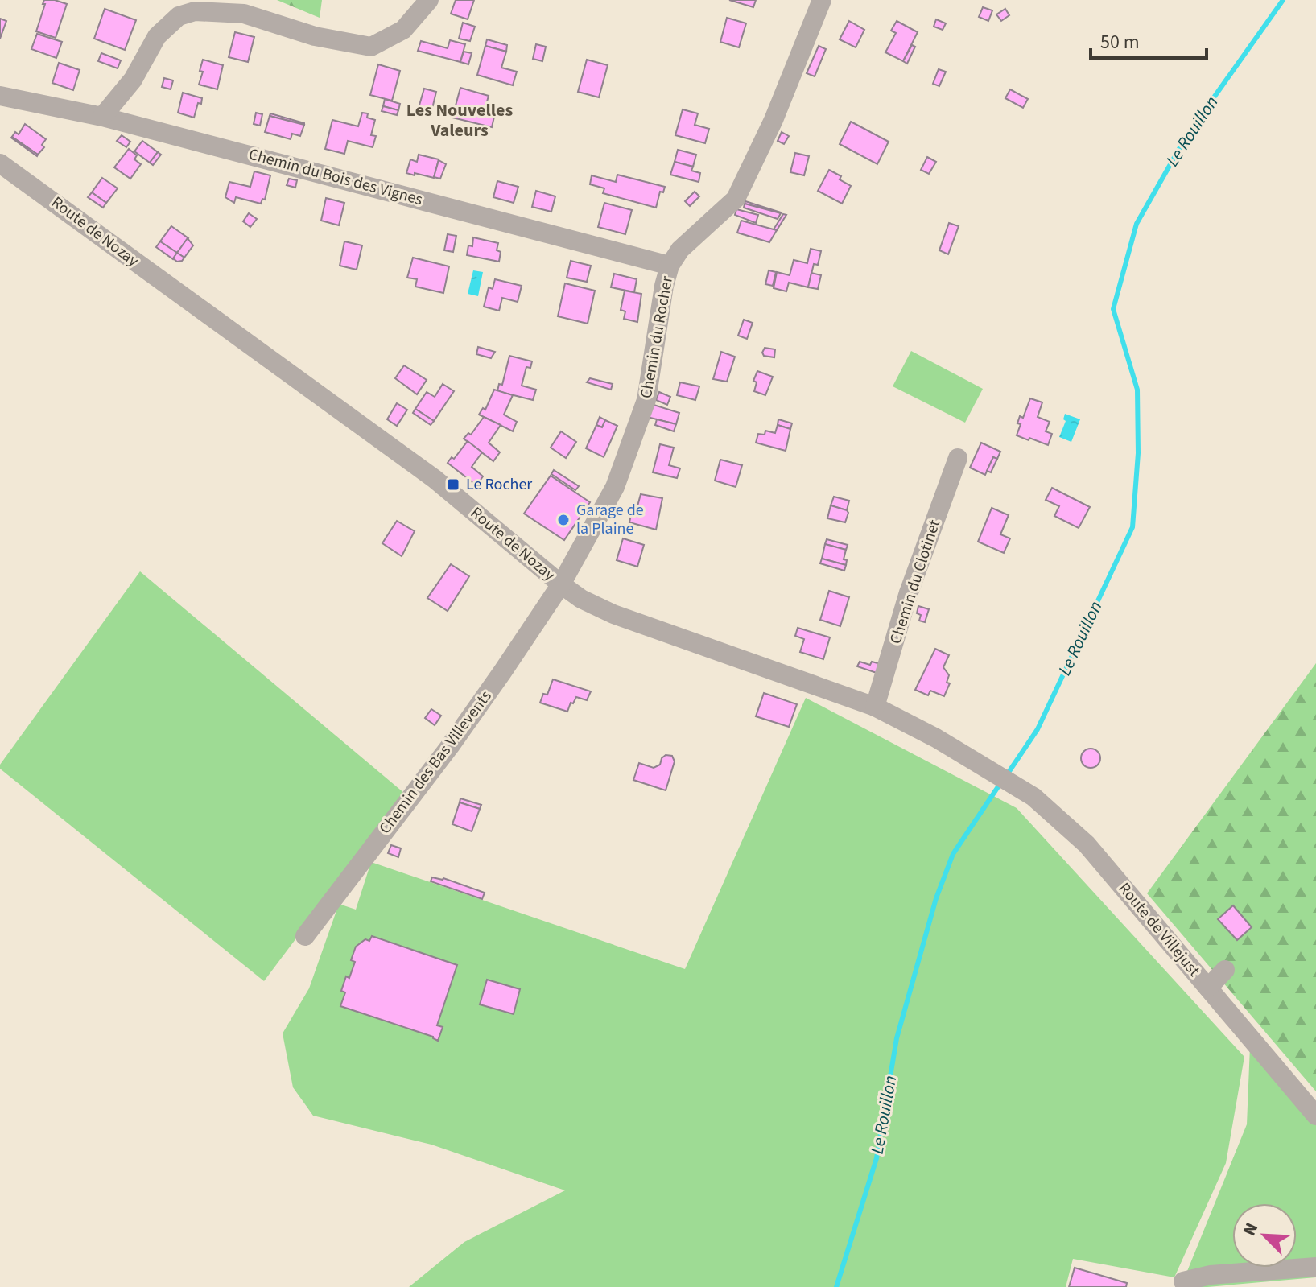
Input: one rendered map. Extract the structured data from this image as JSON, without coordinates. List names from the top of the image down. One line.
{"streets":{"street":["Chemin du Bois des Vignes","Route de Nozay","Chemin du Rocher","Chemin du Clotinet","Chemin des Bas Villevents","Route de Villejust"]},"crossings":[["Chemin du Bois des Vignes","Chemin du Rocher"],["Route de Nozay","Chemin du Rocher"],["Route de Nozay","Chemin du Clotinet"],["Route de Nozay","Chemin des Bas Villevents"],["Route de Nozay","Route de Villejust"],["Chemin du Rocher","Chemin des Bas Villevents"]],"districts":["Les Nouvelles Valeurs"],"water":["Le Rouillon"],"places":{"transit":["Le Rocher"],"other":["Garage de la Plaine"]},"scale_bar":"50 m","north":"top left"}
